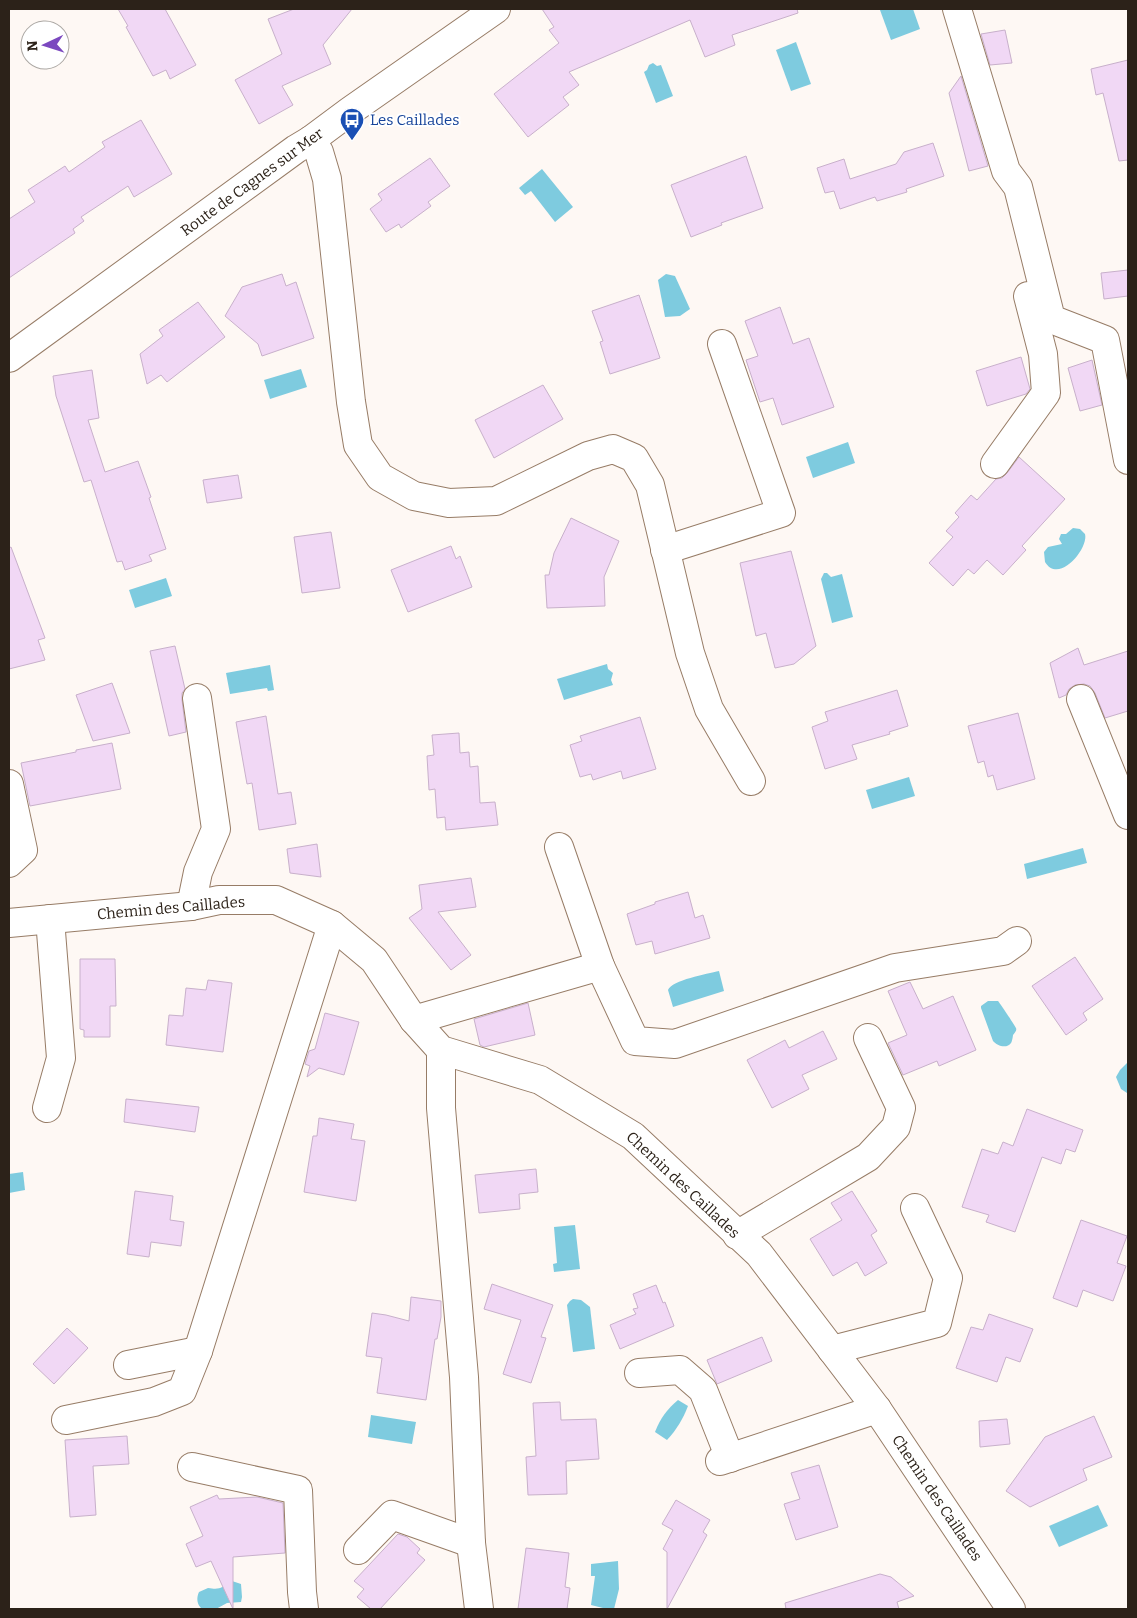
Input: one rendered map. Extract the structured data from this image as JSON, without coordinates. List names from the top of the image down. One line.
{"streets":{"street":["Route de Cagnes sur Mer","Chemin des Caillades"]},"places":{"bus stop":["Les Caillades"]},"north":"left"}
